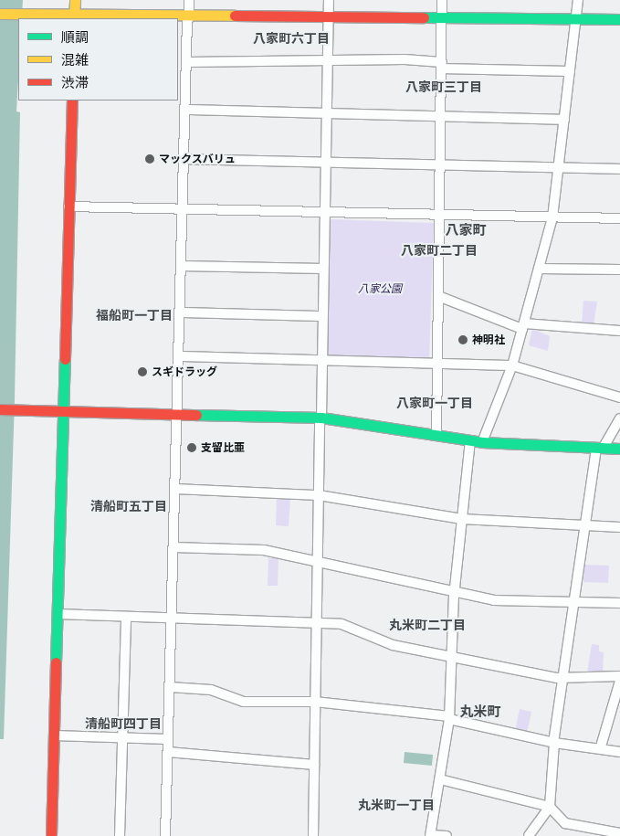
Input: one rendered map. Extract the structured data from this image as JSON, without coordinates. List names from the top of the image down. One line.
{"districts":["八家町六丁目","八家町三丁目","八家町","八家町二丁目","福船町一丁目","八家町一丁目","清船町五丁目","丸米町二丁目","丸米町","清船町四丁目","丸米町一丁目"],"parks":["八家公園"],"places":["マックスバリュ","神明社","スギドラッグ","支留比亜"],"legend":["順調","混雑","渋滞"]}
